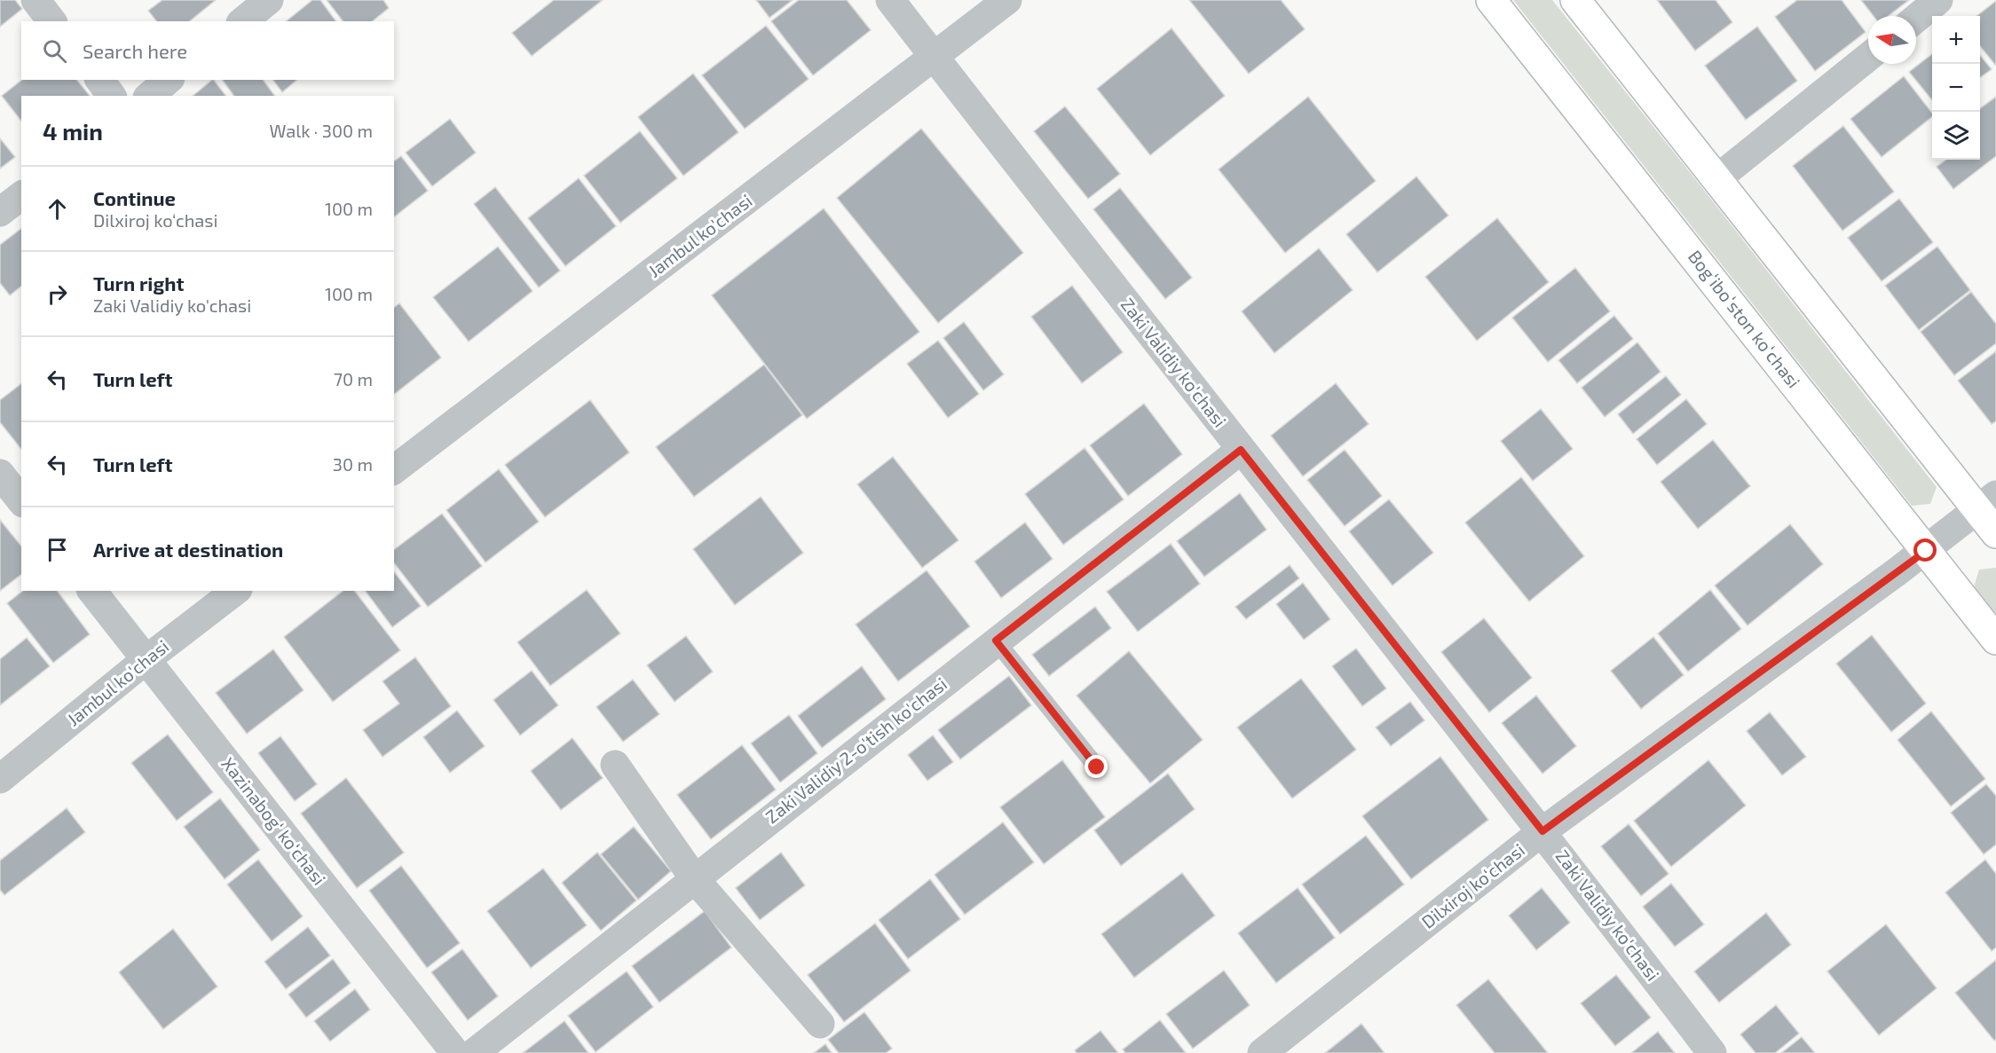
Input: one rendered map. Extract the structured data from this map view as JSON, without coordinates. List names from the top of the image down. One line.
{"streets":{"street":["Jambul ko'chasi","Bogʻiboʻston koʻchasi","Zaki Validiy ko'chasi","Zaki Validiy 2-o'tish ko'chasi","Xazinabog‘ ko‘chasi","Dilxiroj ko‘chasi"]},"crossings":[["Jambul ko'chasi","Zaki Validiy ko'chasi"],["Jambul ko'chasi","Xazinabog‘ ko‘chasi"],["Bogʻiboʻston koʻchasi","Dilxiroj ko‘chasi"],["Zaki Validiy ko'chasi","Zaki Validiy 2-o'tish ko'chasi"],["Zaki Validiy ko'chasi","Dilxiroj ko‘chasi"]],"north":"left","page":{"map_buttons":["+","−"],"search":"Search here","heading":["4 min","Walk · 300 m"],"list":[["Continue","Dilxiroj ko‘chasi","100 m"],["Turn right","Zaki Validiy ko'chasi","100 m"],["Turn left","70 m"],["Turn left","30 m"],"Arrive at destination"]}}
